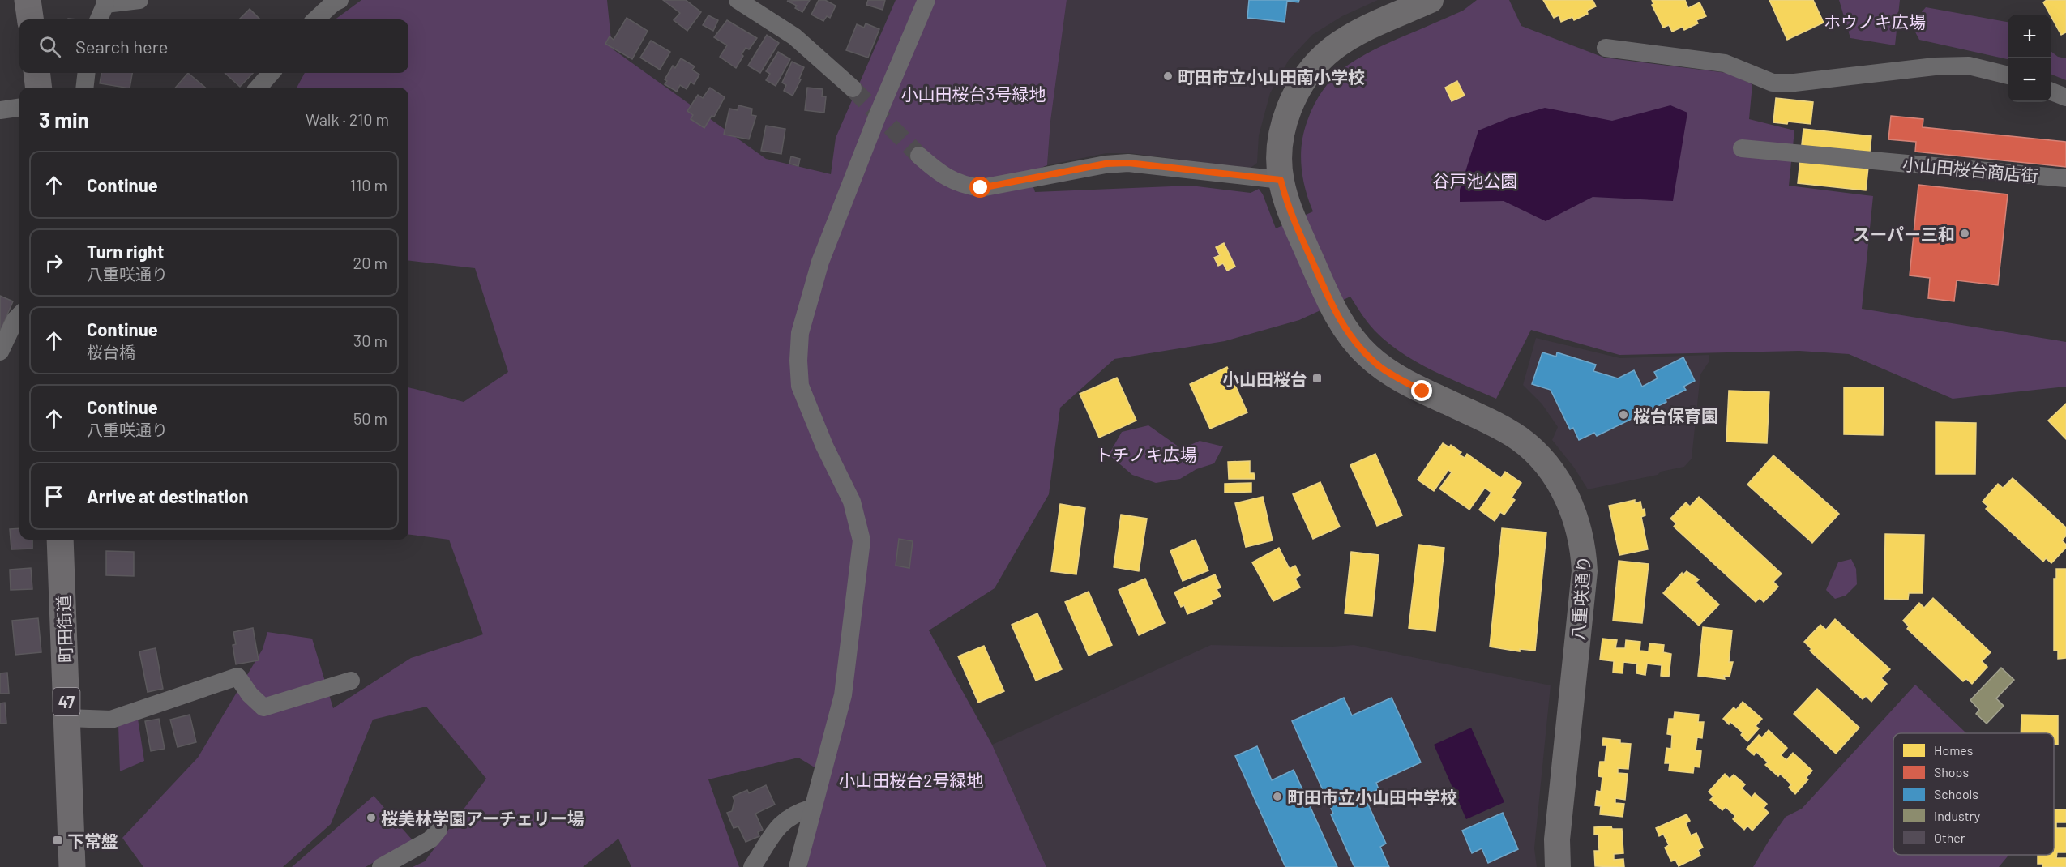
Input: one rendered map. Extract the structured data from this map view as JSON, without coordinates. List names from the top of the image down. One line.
{"streets":{"main road":["町田街道","47"],"street":["小山田桜台商店街","八重咲通り"]},"parks":["ホウノキ広場","小山田桜台3号緑地","谷戸池公園","トチノキ広場","小山田桜台2号緑地"],"places":{"other":["町田市立小山田南小学校","スーパー三和","桜台保育園","町田市立小山田中学校","桜美林学園アーチェリー場"],"transit":["小山田桜台","下常盤"]},"legend":["Homes","Shops","Schools","Industry","Other"],"page":{"map_buttons":["+","−"],"search":"Search here","heading":["3 min","Walk · 210 m"],"list":[["Continue","110 m"],["Turn right","八重咲通り","20 m"],["Continue","桜台橋","30 m"],["Continue","八重咲通り","50 m"],"Arrive at destination"]}}
